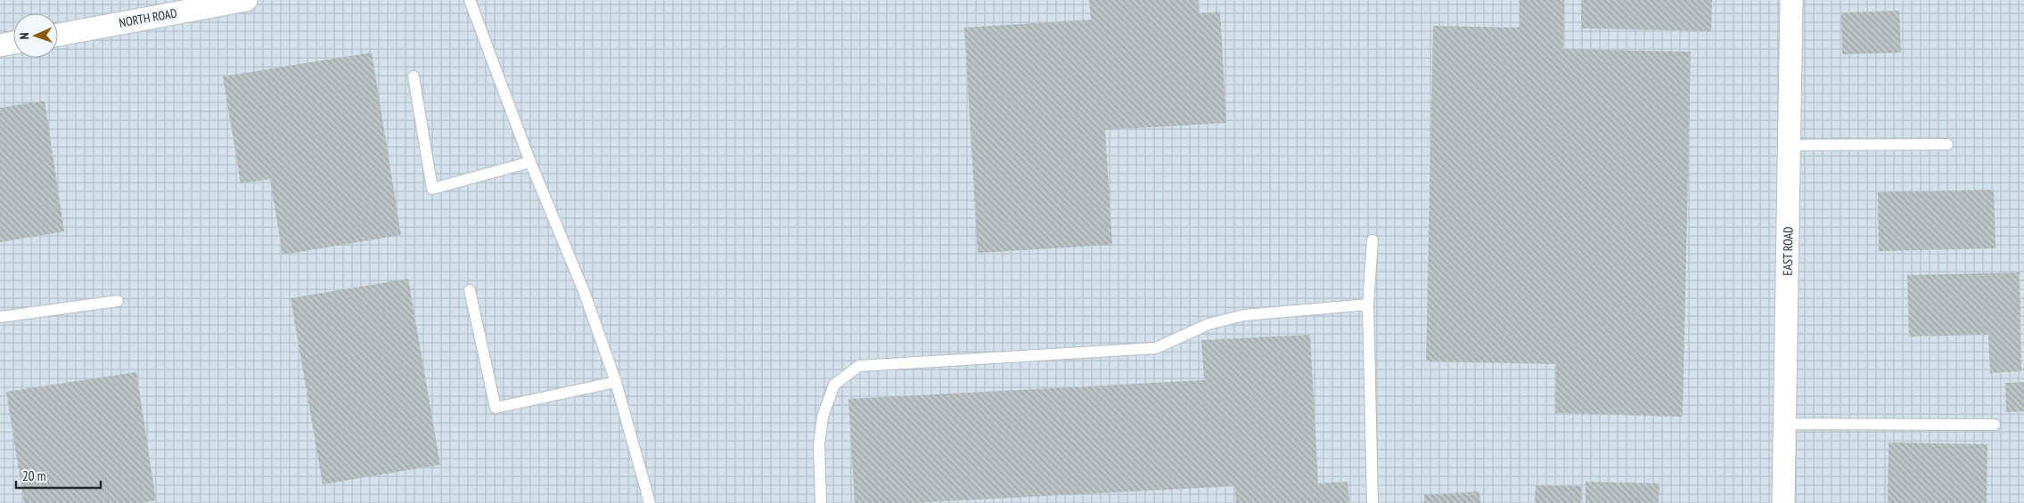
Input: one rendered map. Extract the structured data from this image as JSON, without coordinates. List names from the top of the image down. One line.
{"streets":{"street":["NORTH ROAD","EAST ROAD"]},"scale_bar":"20 m","north":"left"}
